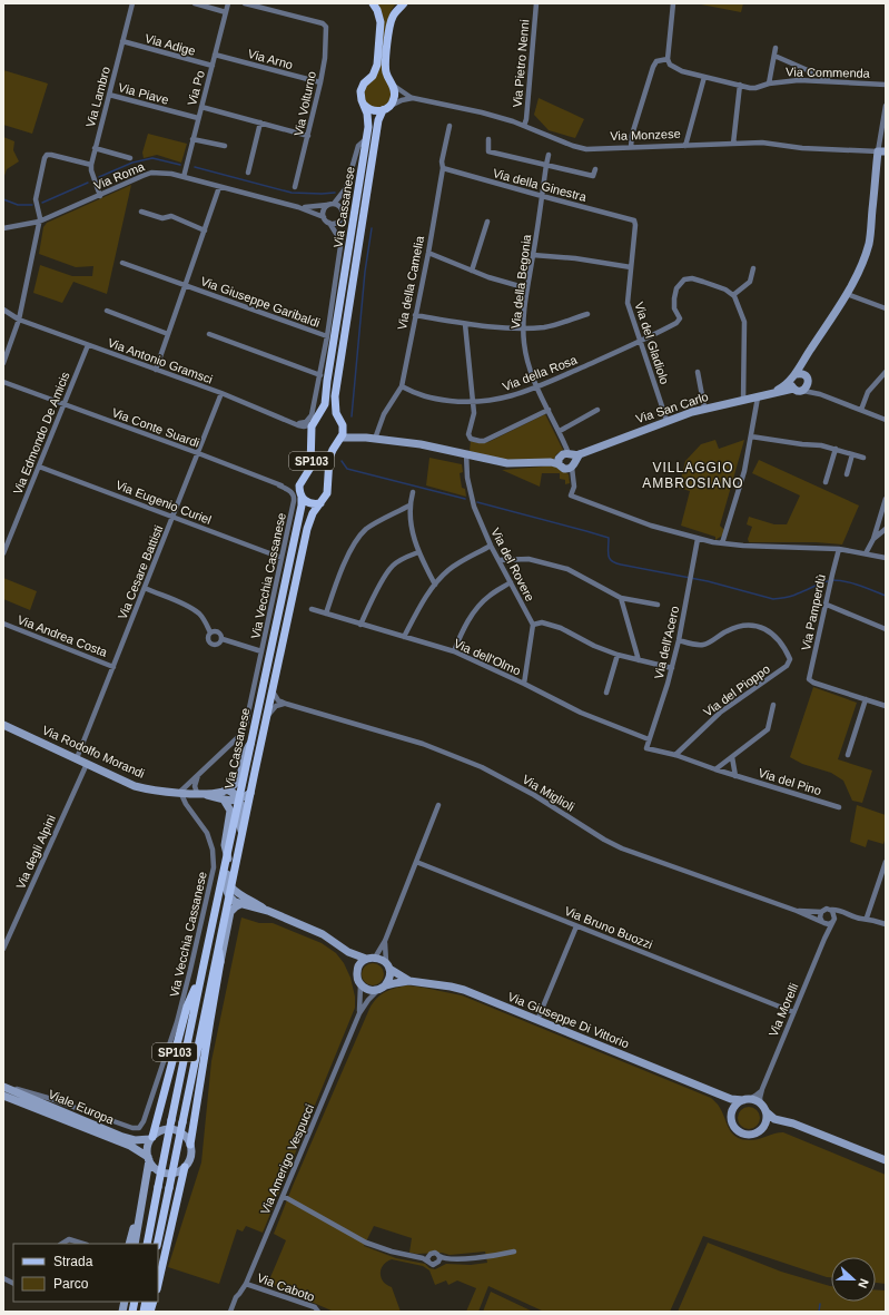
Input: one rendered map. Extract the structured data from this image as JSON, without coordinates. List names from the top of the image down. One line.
{"streets":{"main road":["Via Cassanese","SP103"],"street":["Via Adige","Via Arno","Via Pietro Nenni","Via Commenda","Via Po","Via Piave","Via Lambro","Via Volturno","Via Monzese","Via Roma","Via della Ginestra","Via della Begonia","Via della Camelia","Via Giuseppe Garibaldi","Via del Gladiolo","Via Antonio Gramsci","Via della Rosa","Via San Carlo","Via Conte Suardi","Via Edmondo De Amicis","Via Eugenio Curiel","Via del Rovere","Via Cesare Battisti","Via Vecchia Cassanese","Via Pamperdù","Via Andrea Costa","Via dell'Acero","Via dell'Olmo","Via del Pioppo","Via Rodolfo Morandi","Via del Pino","Via Miglioli","Via degli Alpini","Via Bruno Buozzi","Via Morelli","Via Giuseppe Di Vittorio","Viale Europa","Via Amerigo Vespucci","Via Caboto"]},"crossings":[["Via Adige","Via Po"],["Via Adige","Via Lambro"],["Via Arno","Via Po"],["Via Arno","Via Volturno"],["Via Pietro Nenni","Via Monzese"],["Via Po","Via Piave"],["Via Po","Via Roma"],["Via Piave","Via Lambro"],["Via Lambro","Via Roma"],["Via della Ginestra","Via della Begonia"],["Via della Ginestra","Via della Camelia"],["Via della Ginestra","Via del Gladiolo"],["Via Cassanese","Via Antonio Gramsci"],["Via Cassanese","Via Conte Suardi"],["Via Cassanese","SP103"],["Via Cassanese","Via Rodolfo Morandi"],["Via Cassanese","Via Giuseppe Di Vittorio"],["Via della Begonia","Via della Rosa"],["Via della Begonia","Via San Carlo"],["Via della Camelia","Via della Rosa"],["Via del Gladiolo","Via della Rosa"],["Via del Gladiolo","Via San Carlo"],["Via Antonio Gramsci","Via Edmondo De Amicis"],["Via Antonio Gramsci","Via Cesare Battisti"],["Via Conte Suardi","Via Edmondo De Amicis"],["Via Conte Suardi","Via Cesare Battisti"],["Via Conte Suardi","Via Vecchia Cassanese"],["Via Edmondo De Amicis","Via Eugenio Curiel"],["SP103","Viale Europa"],["Via Eugenio Curiel","Via Cesare Battisti"],["Via Eugenio Curiel","Via Vecchia Cassanese"],["Via Cesare Battisti","Via Andrea Costa"],["Via Cesare Battisti","Via Rodolfo Morandi"],["Via Vecchia Cassanese","Via Rodolfo Morandi"],["Via Vecchia Cassanese","Viale Europa"],["Via dell'Acero","Via dell'Olmo"],["Via dell'Acero","Via del Pioppo"],["Via dell'Acero","Via del Pino"],["Via del Pioppo","Via del Pino"],["Via Rodolfo Morandi","Via degli Alpini"],["Via Miglioli","Via Morelli"],["Via Bruno Buozzi","Via Morelli"],["Via Morelli","Via Giuseppe Di Vittorio"],["Via Giuseppe Di Vittorio","Via Amerigo Vespucci"],["Via Amerigo Vespucci","Via Caboto"]],"districts":["VILLAGGIO AMBROSIANO"],"legend":["Strada","Parco"],"north":"right"}
